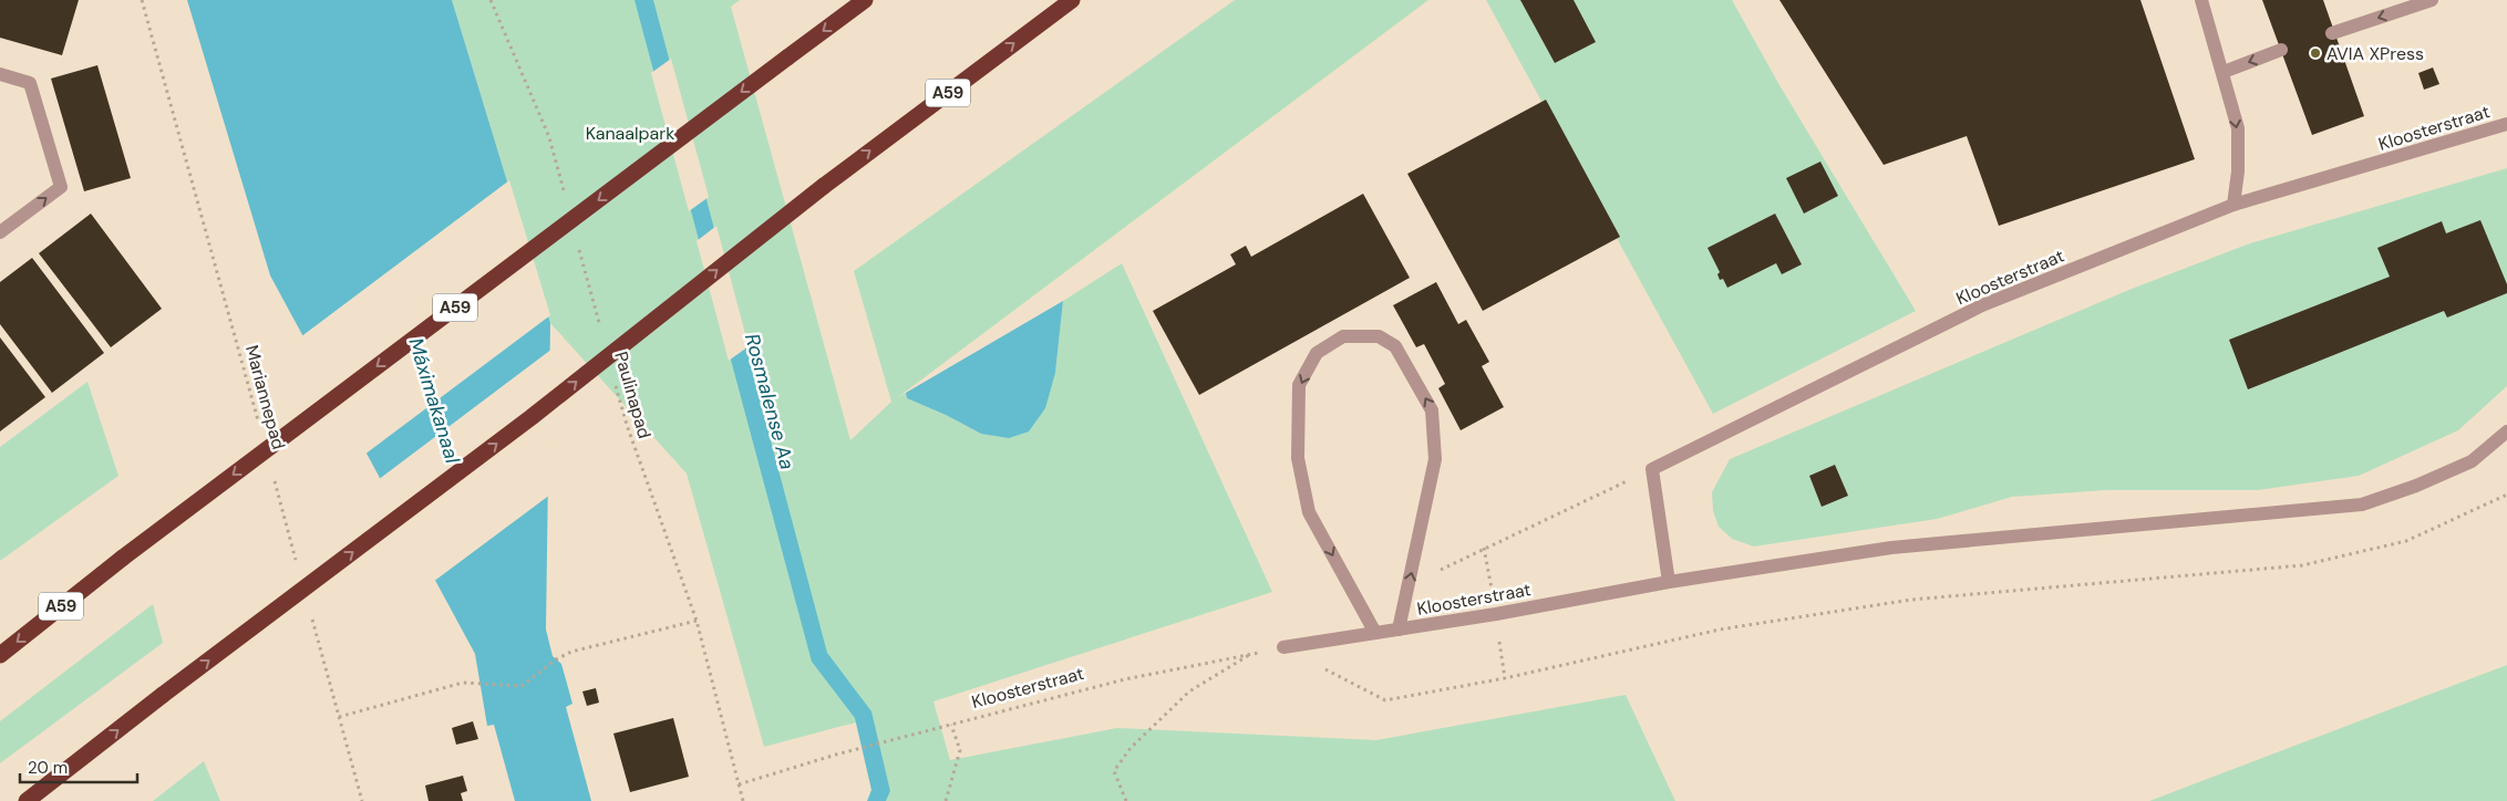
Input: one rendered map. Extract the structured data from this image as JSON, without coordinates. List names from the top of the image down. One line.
{"streets":{"highway":["A59"],"street":["Kloosterstraat"],"path":["Paulinapad","Mariannepad"]},"crossings":[["Kloosterstraat","Paulinapad"]],"water":["Máximakanaal","Rosmalense Aa"],"parks":["Kanaalpark"],"places":["AVIA XPress"],"scale_bar":"20 m"}
